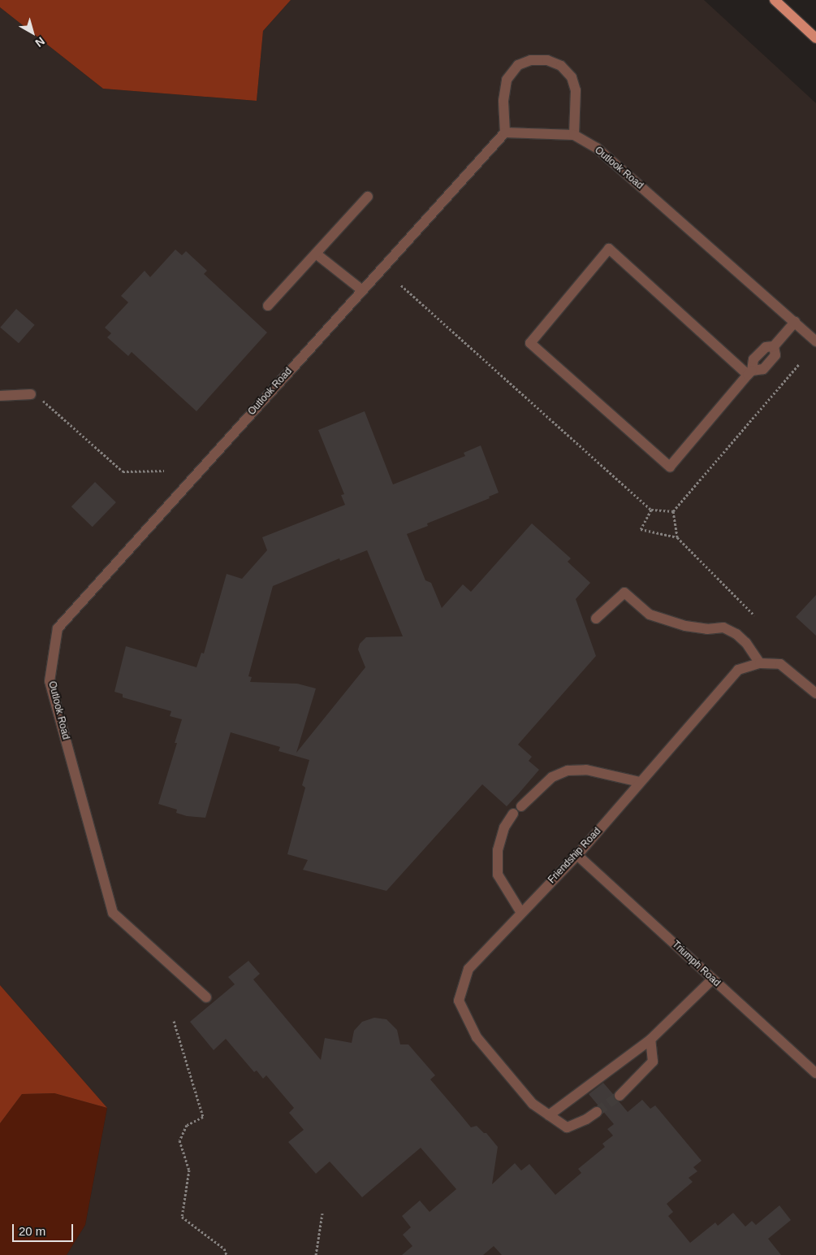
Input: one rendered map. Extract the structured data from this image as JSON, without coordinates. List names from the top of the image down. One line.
{"streets":{"street":["Outlook Road","Friendship Road","Triumph Road"]},"crossings":[["Friendship Road","Triumph Road"]],"scale_bar":"20 m","north":"bottom right"}
